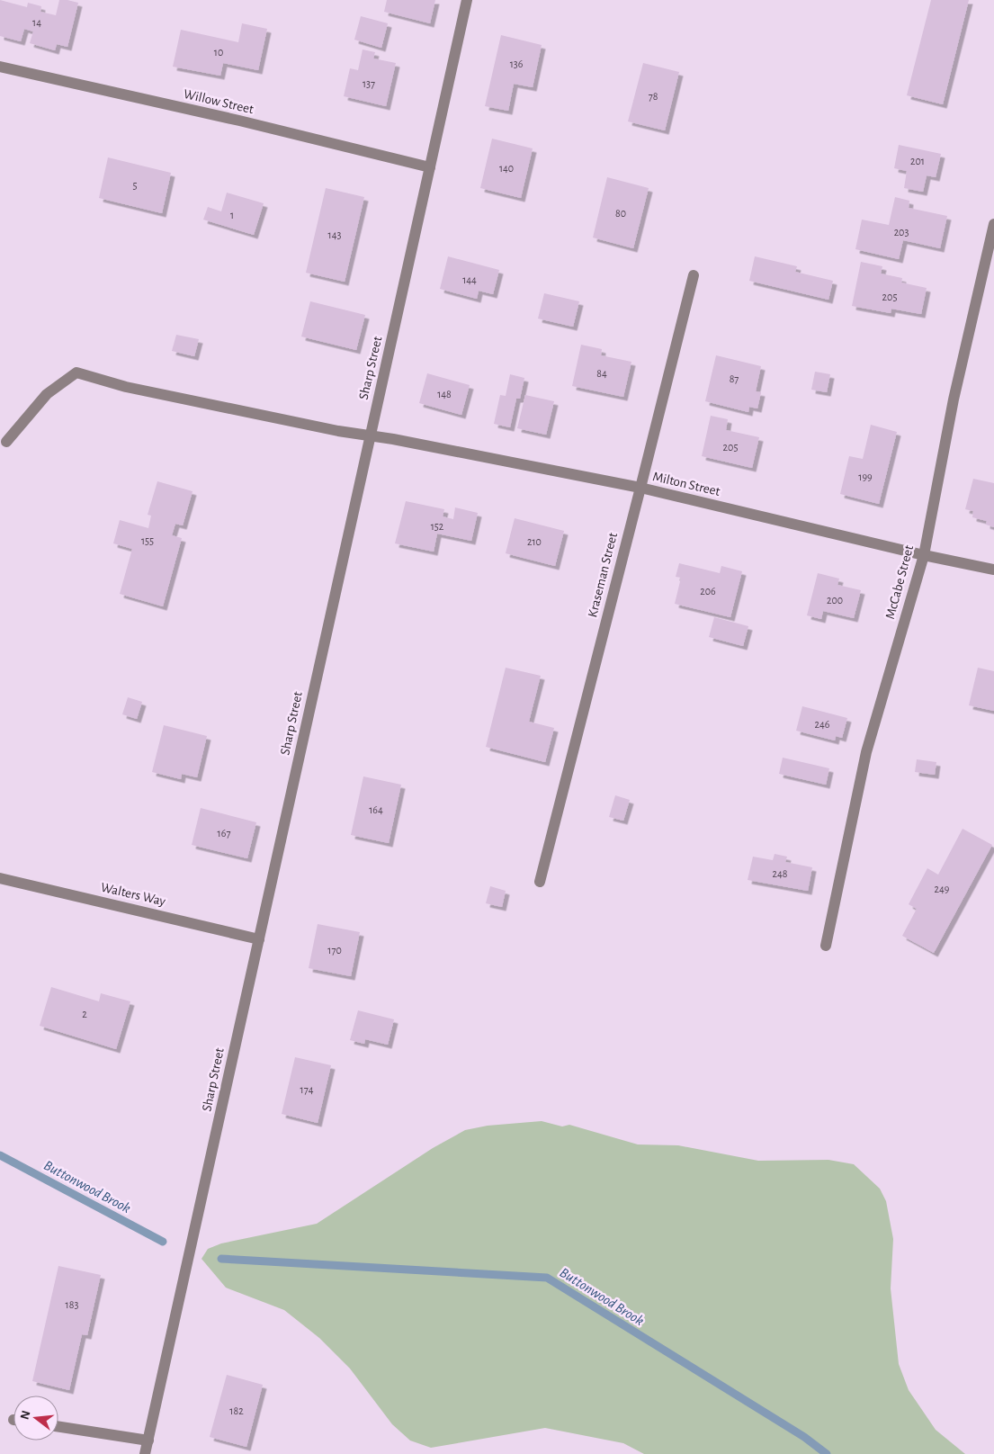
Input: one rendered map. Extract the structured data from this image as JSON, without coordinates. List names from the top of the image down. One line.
{"streets":{"street":["Willow Street","Sharp Street","Milton Street","Kraseman Street","McCabe Street","Walters Way"]},"crossings":[["Willow Street","Sharp Street"],["Sharp Street","Milton Street"],["Sharp Street","Walters Way"],["Milton Street","Kraseman Street"],["Milton Street","McCabe Street"]],"water":["Buttonwood Brook"],"house_numbers":["14","10","136","137","78","201","140","5","80","1","203","143","144","205","84","87","148","205","199","152","155","210","206","200","246","164","167","248","249","170","2","174","183","182"],"north":"left"}
